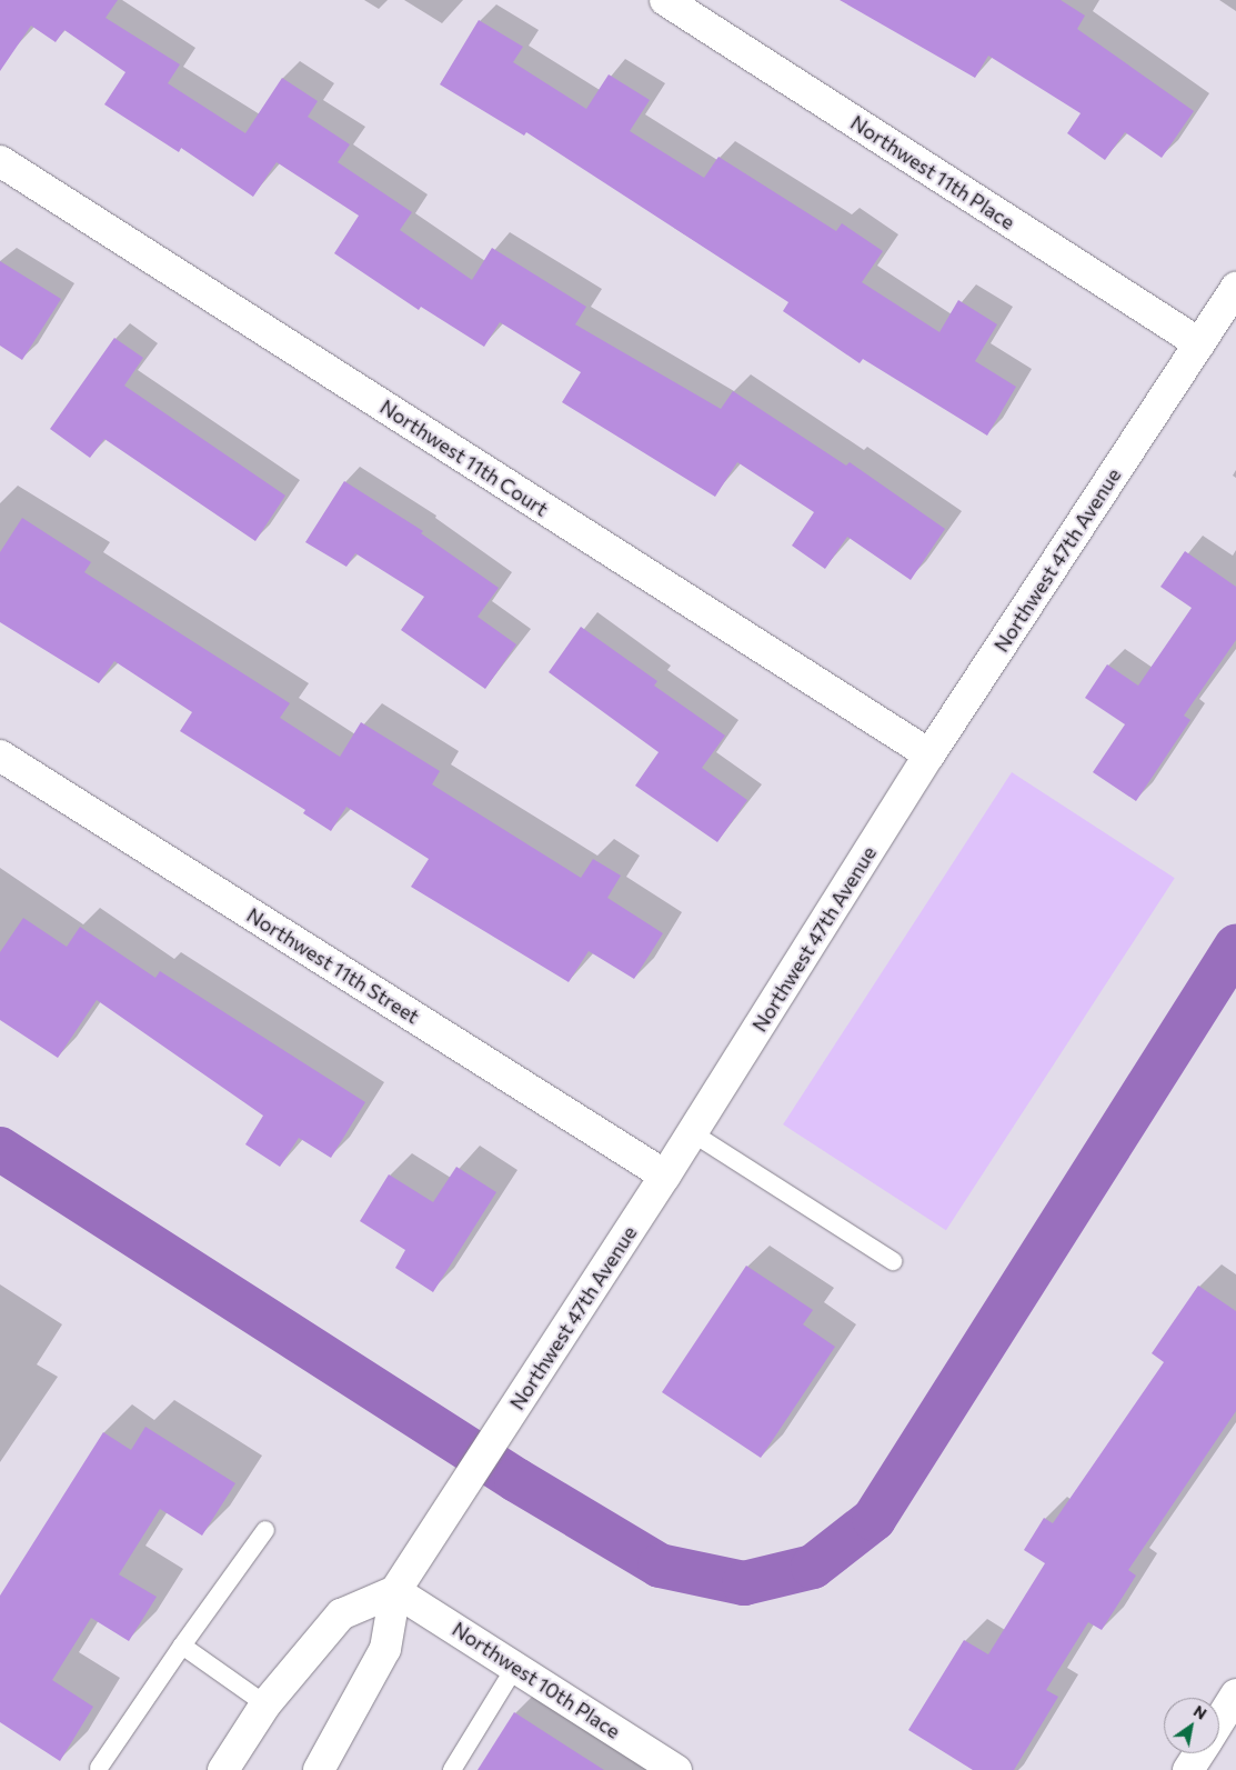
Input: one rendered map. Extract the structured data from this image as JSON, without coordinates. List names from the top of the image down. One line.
{"streets":{"street":["Northwest 11th Place","Northwest 11th Court","Northwest 47th Avenue","Northwest 11th Street","Northwest 10th Place"]},"crossings":[["Northwest 11th Place","Northwest 47th Avenue"],["Northwest 11th Court","Northwest 47th Avenue"],["Northwest 47th Avenue","Northwest 11th Street"],["Northwest 47th Avenue","Northwest 10th Place"]],"north":"top right"}
